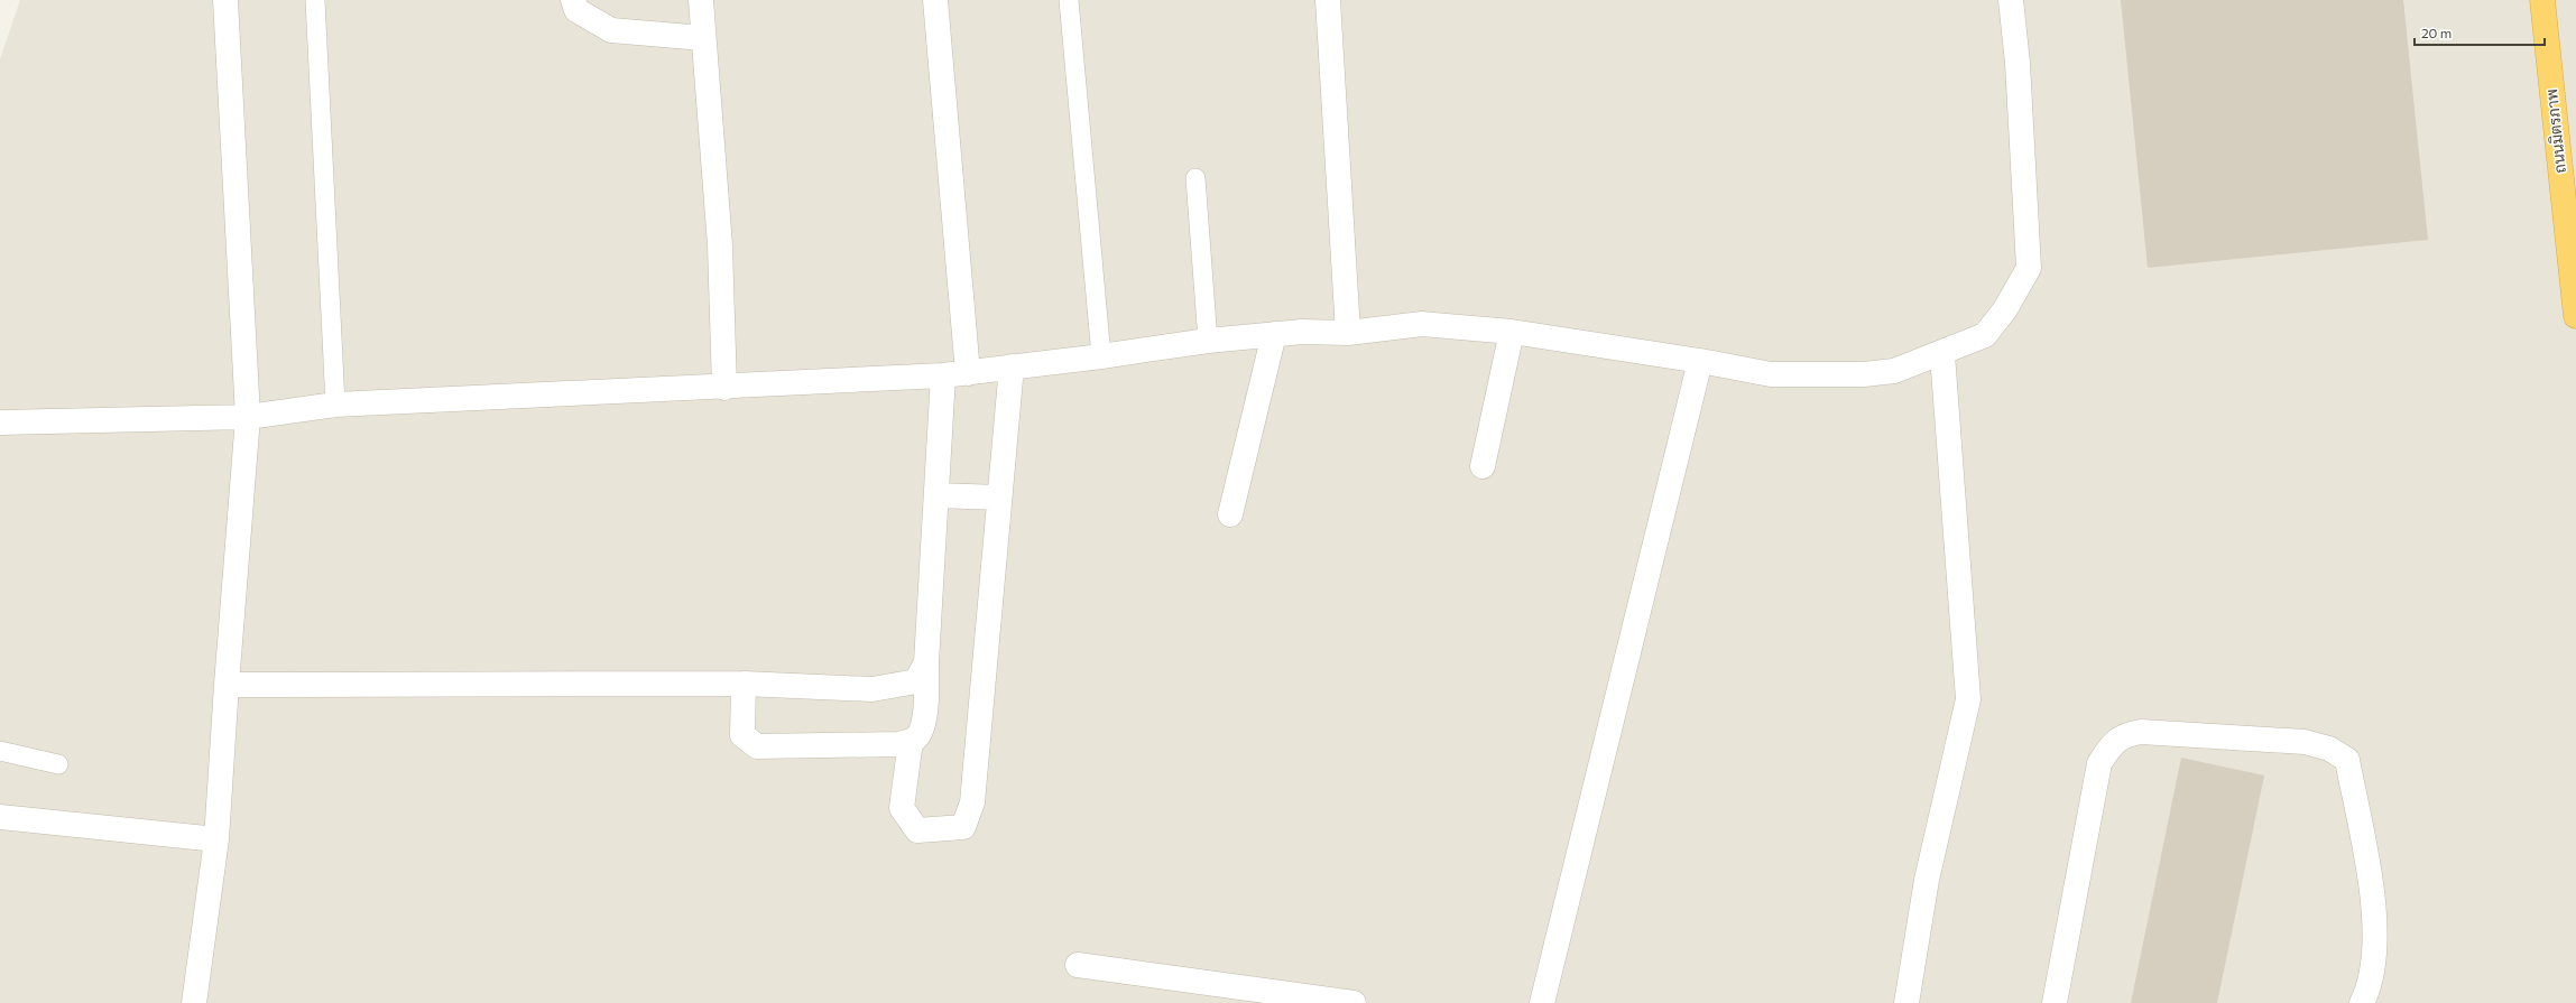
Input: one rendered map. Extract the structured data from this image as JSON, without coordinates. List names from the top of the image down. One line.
{"streets":{"highway":["ถนนมิตรภาพ"]},"scale_bar":"20 m"}
